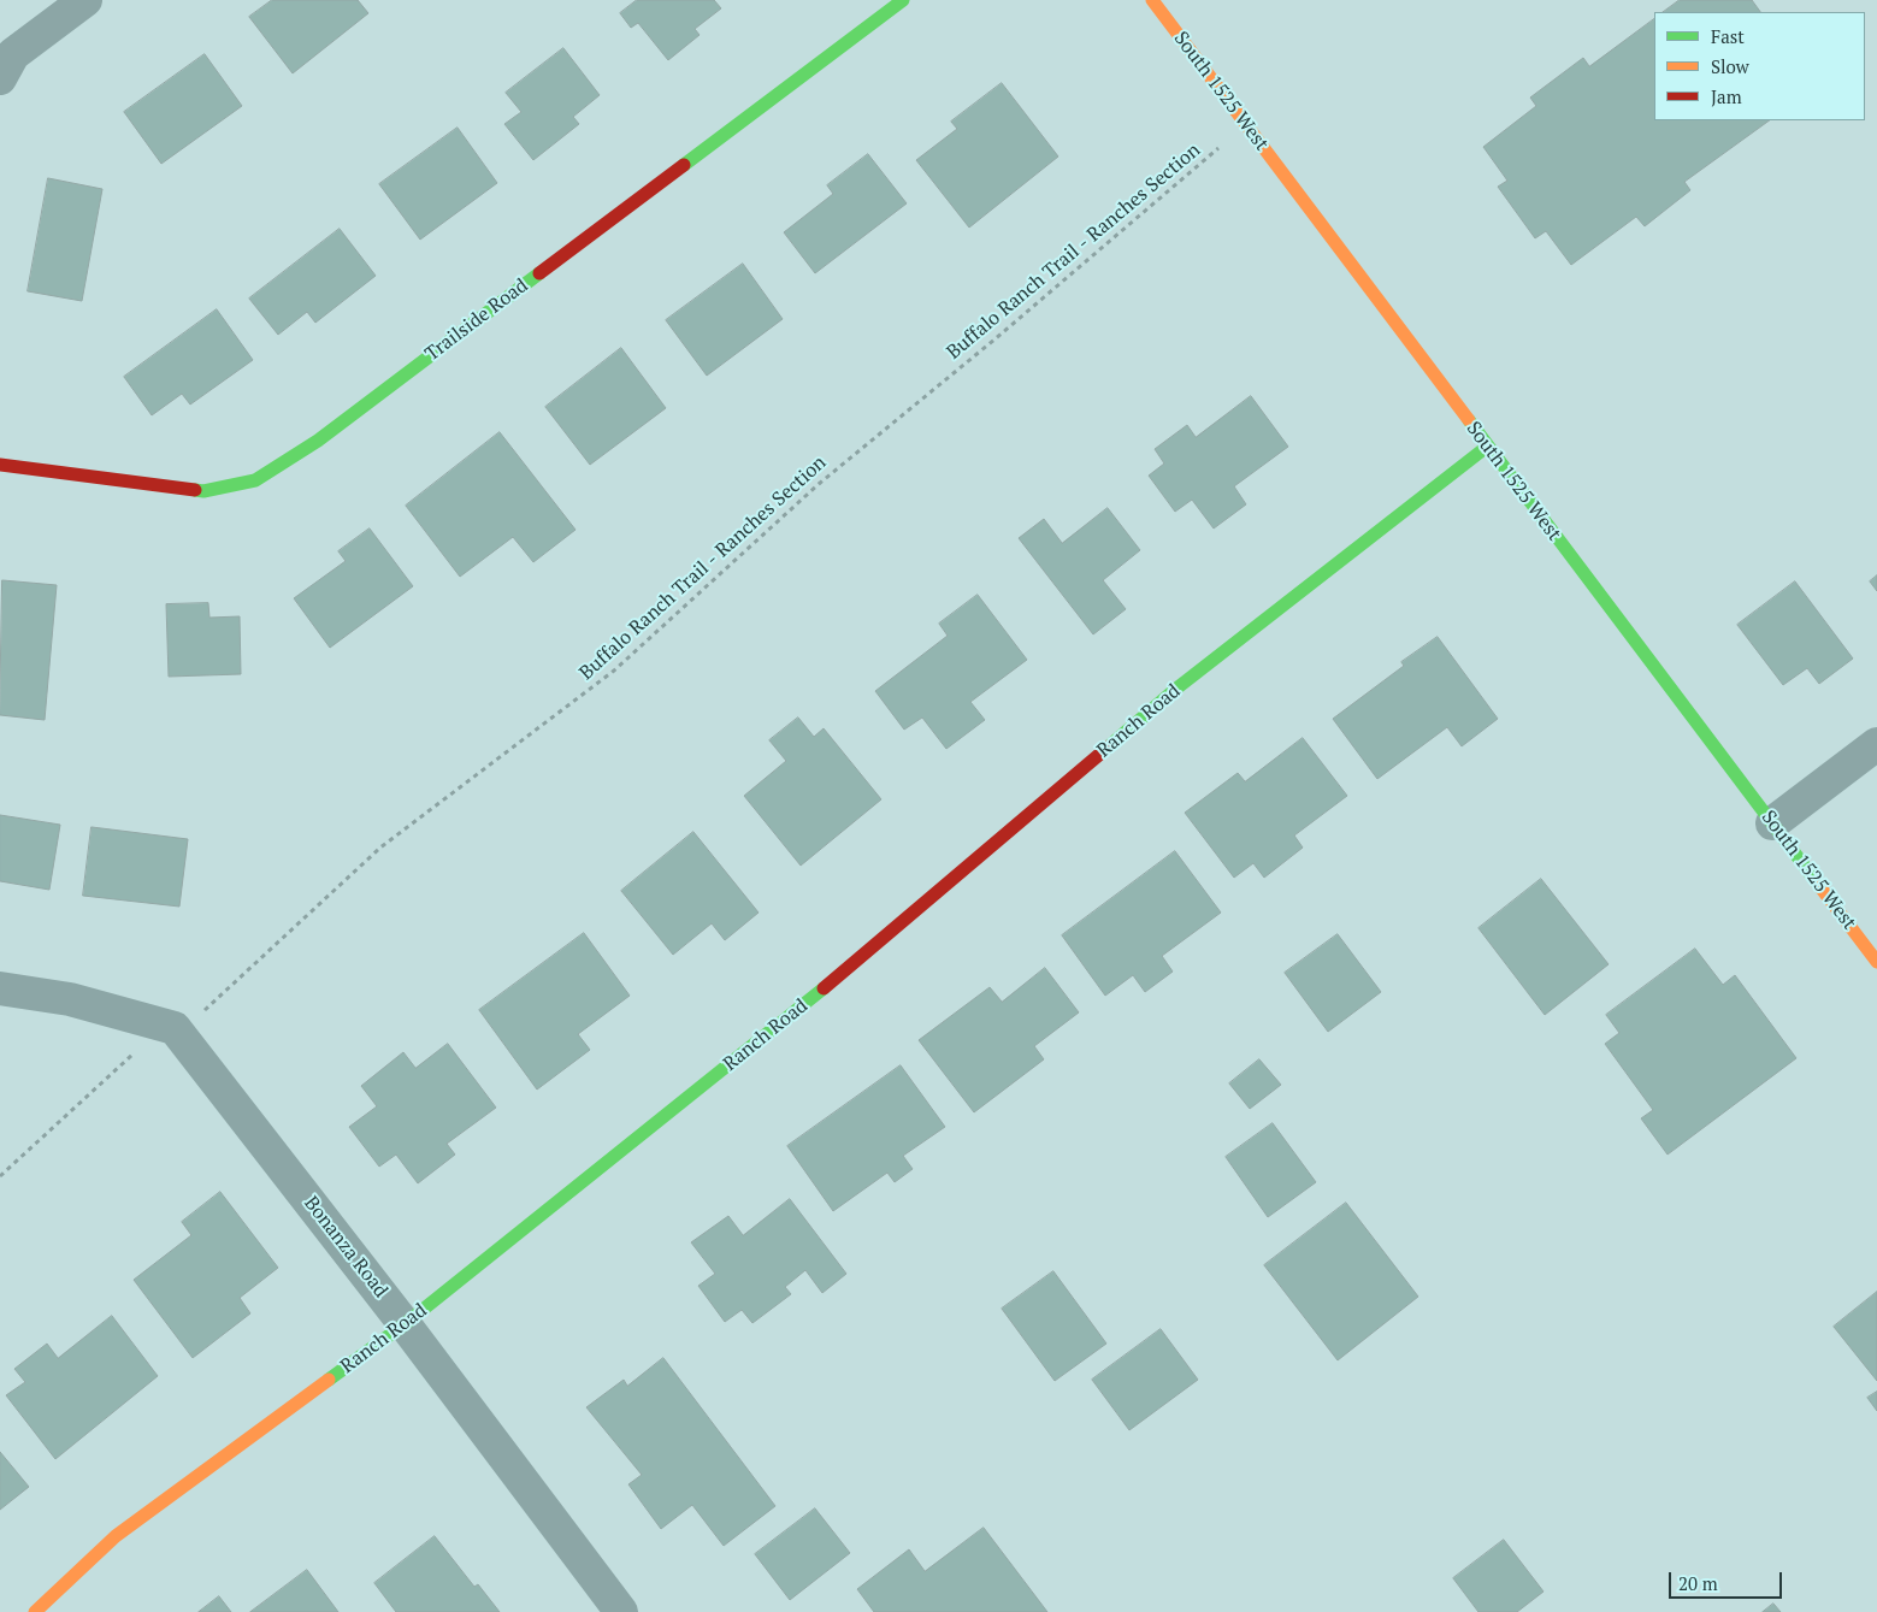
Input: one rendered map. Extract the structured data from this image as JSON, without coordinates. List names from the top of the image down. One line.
{"streets":{"street":["South 1525 West","Trailside Road","Ranch Road","Bonanza Road"],"path":["Buffalo Ranch Trail - Ranches Section"]},"crossings":[["South 1525 West","Ranch Road"],["Ranch Road","Bonanza Road"]],"legend":["Fast","Slow","Jam"],"scale_bar":"20 m"}
